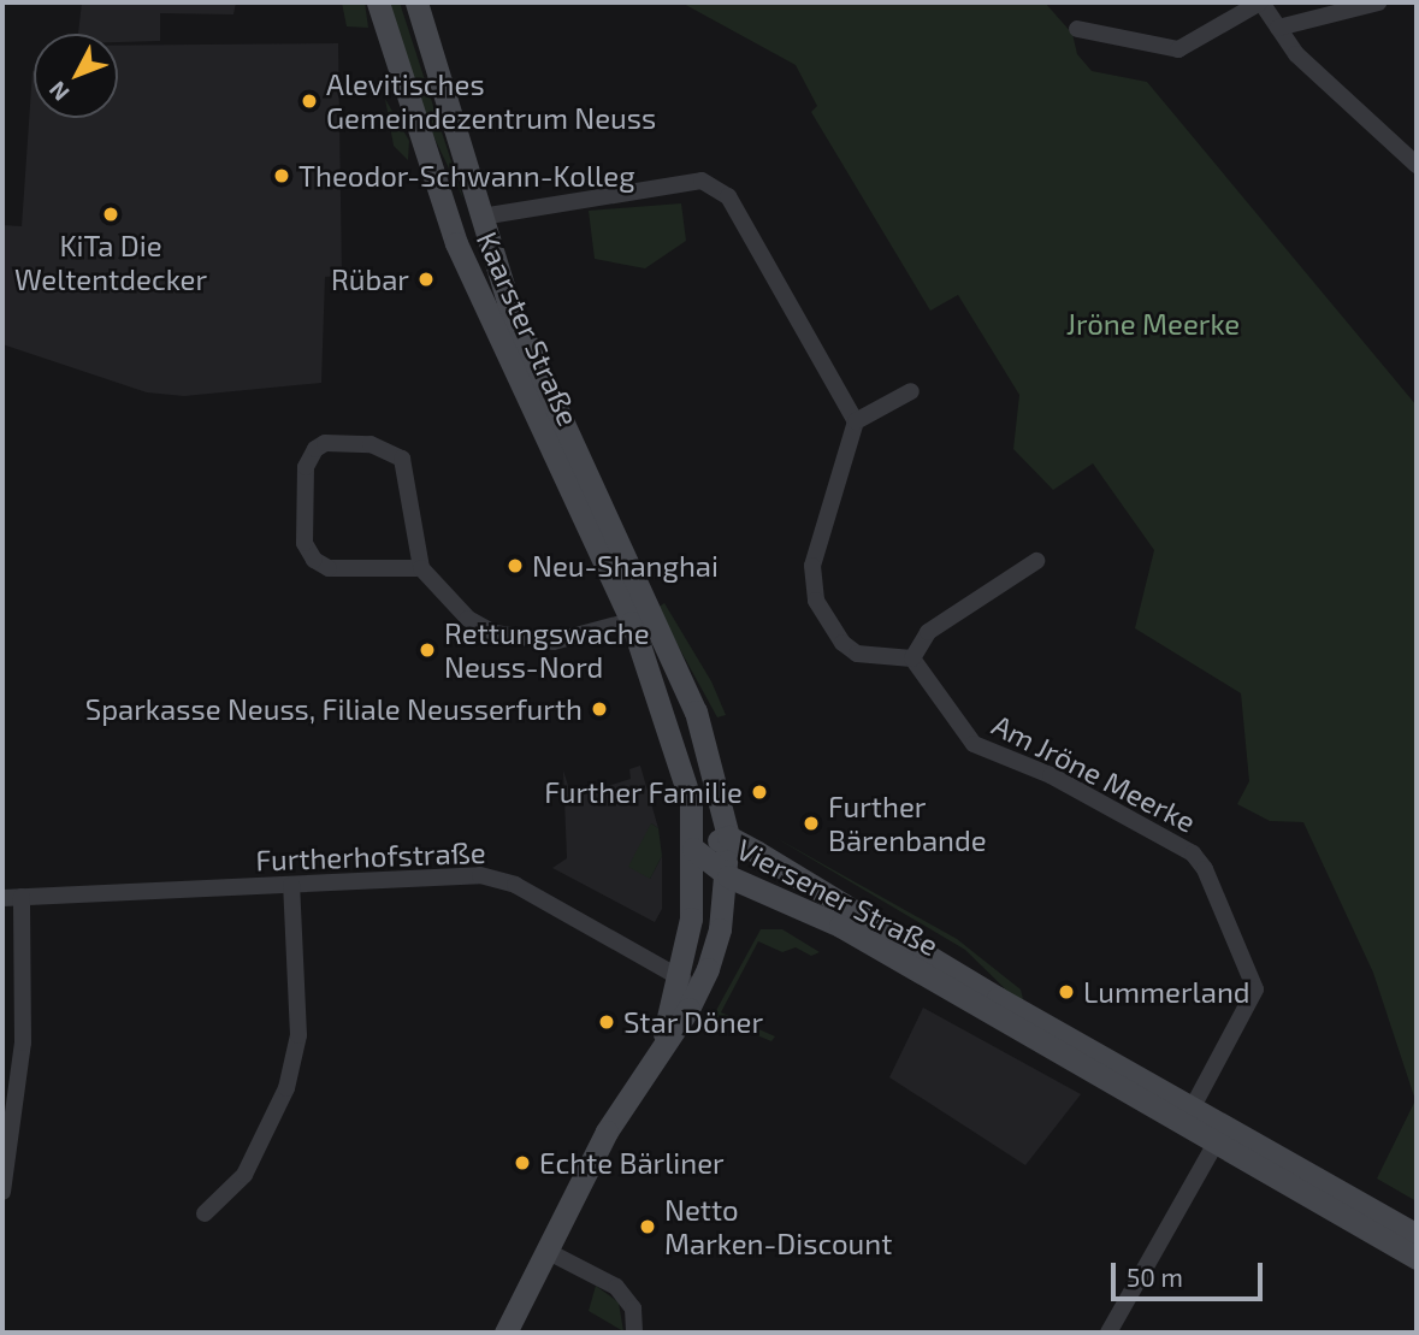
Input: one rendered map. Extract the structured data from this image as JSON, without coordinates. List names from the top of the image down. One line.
{"streets":{"main road":["Kaarster Straße","Viersener Straße"],"street":["Am Jröne Meerke","Furtherhofstraße"]},"crossings":[["Kaarster Straße","Furtherhofstraße"],["Kaarster Straße","Viersener Straße"],["Am Jröne Meerke","Viersener Straße"]],"parks":["Jröne Meerke"],"places":["Alevitisches Gemeindezentrum Neuss","Theodor-Schwann-Kolleg","KiTa Die Weltentdecker","Rübar","Neu-Shanghai","Rettungswache Neuss-Nord","Sparkasse Neuss, Filiale Neusserfurth","Further Familie","Further Bärenbande","Lummerland","Star Döner","Echte Bärliner","Netto Marken-Discount"],"scale_bar":"50 m","north":"bottom left"}
